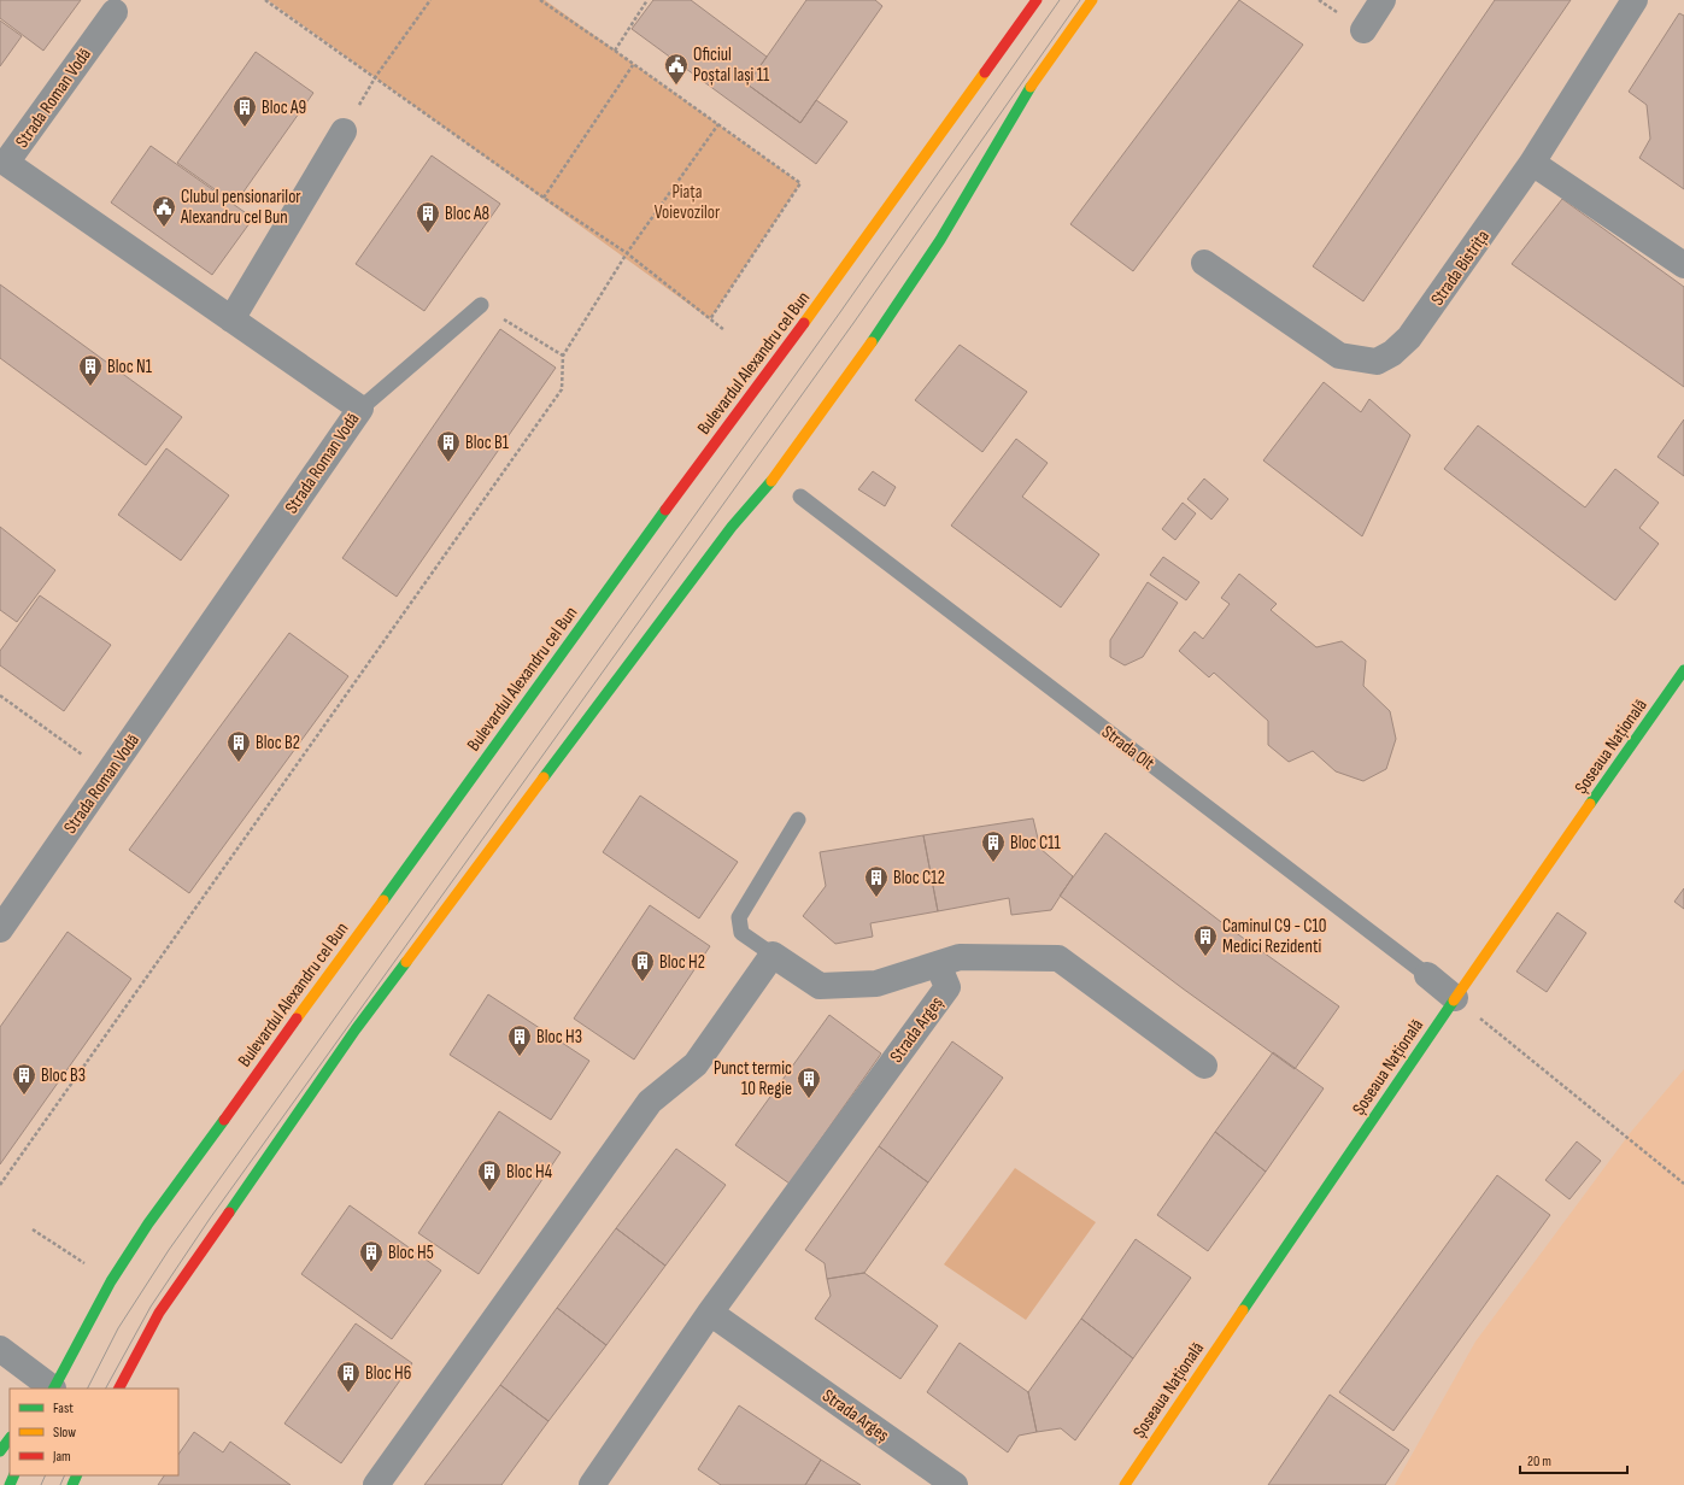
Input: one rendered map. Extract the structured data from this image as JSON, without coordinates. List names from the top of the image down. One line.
{"streets":{"main road":["Bulevardul Alexandru cel Bun","Șoseaua Națională"],"street":["Strada Roman Vodă","Strada Bistrița","Strada Olt","Strada Argeș"]},"crossings":[["Șoseaua Națională","Strada Olt"]],"parks":["Piața Voievozilor"],"places":{"public building":["Oficiul Poștal Iași 11","Clubul pensionarilor Alexandru cel Bun"],"building":["Bloc A9","Bloc A8","Bloc N1","Bloc B1","Bloc B2","Bloc C11","Bloc C12","Caminul C9 - C10 Medici Rezidenti","Bloc H2","Bloc H3","Bloc B3","Punct termic 10 Regie","Bloc H4","Bloc H5","Bloc H6"]},"legend":["Fast","Slow","Jam"],"scale_bar":"20 m"}
